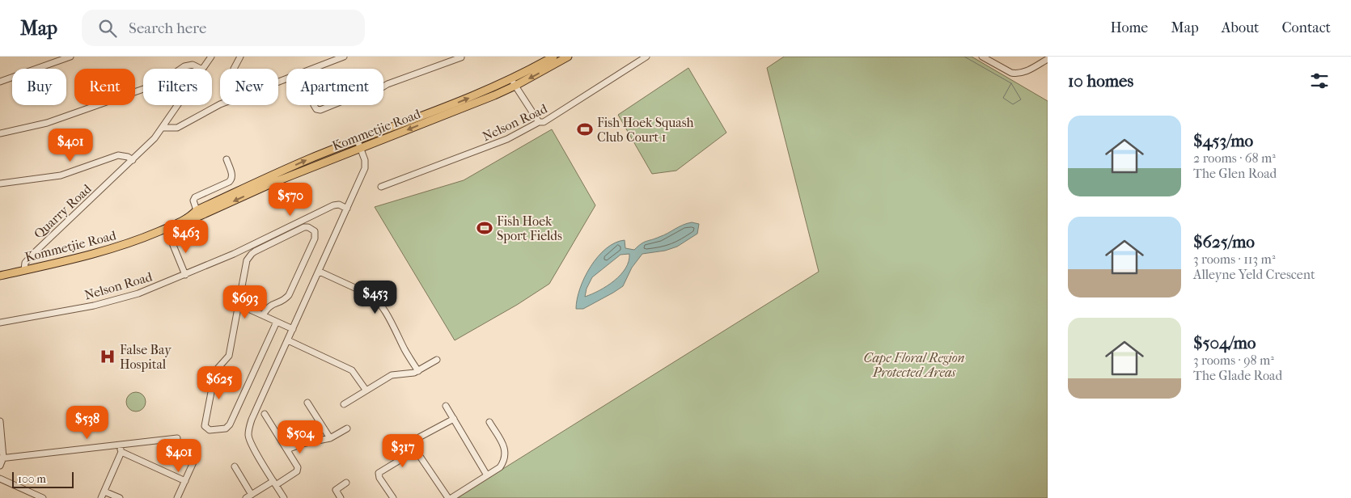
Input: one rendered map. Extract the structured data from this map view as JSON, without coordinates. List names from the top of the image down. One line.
{"streets":{"main road":["Kommetjie Road"],"street":["Nelson Road","Quarry Road"]},"crossings":[["Kommetjie Road","Quarry Road"]],"parks":["Cape Floral Region Protected Areas"],"places":{"sports":["Fish Hoek Squash Club Court 1","Fish Hoek Sport Fields"],"hospital":["False Bay Hospital"]},"scale_bar":"100 m","page":{"header":"Map","search":"Search here","nav":["Home","Map","About","Contact"],"heading":"10 homes","chip":["Buy","Rent","Filters","New","Apartment"],"list":[{"name":"$453/mo","note":"2 rooms · 68 m² · The Glen Road"},{"name":"$625/mo","note":"3 rooms · 113 m² · Alleyne Yeld Crescent"},{"name":"$504/mo","note":"3 rooms · 98 m² · The Glade Road"}],"price":["$401","$570","$463","$453","$693","$625","$538","$504","$317","$401"],"scale":"100 m"}}
